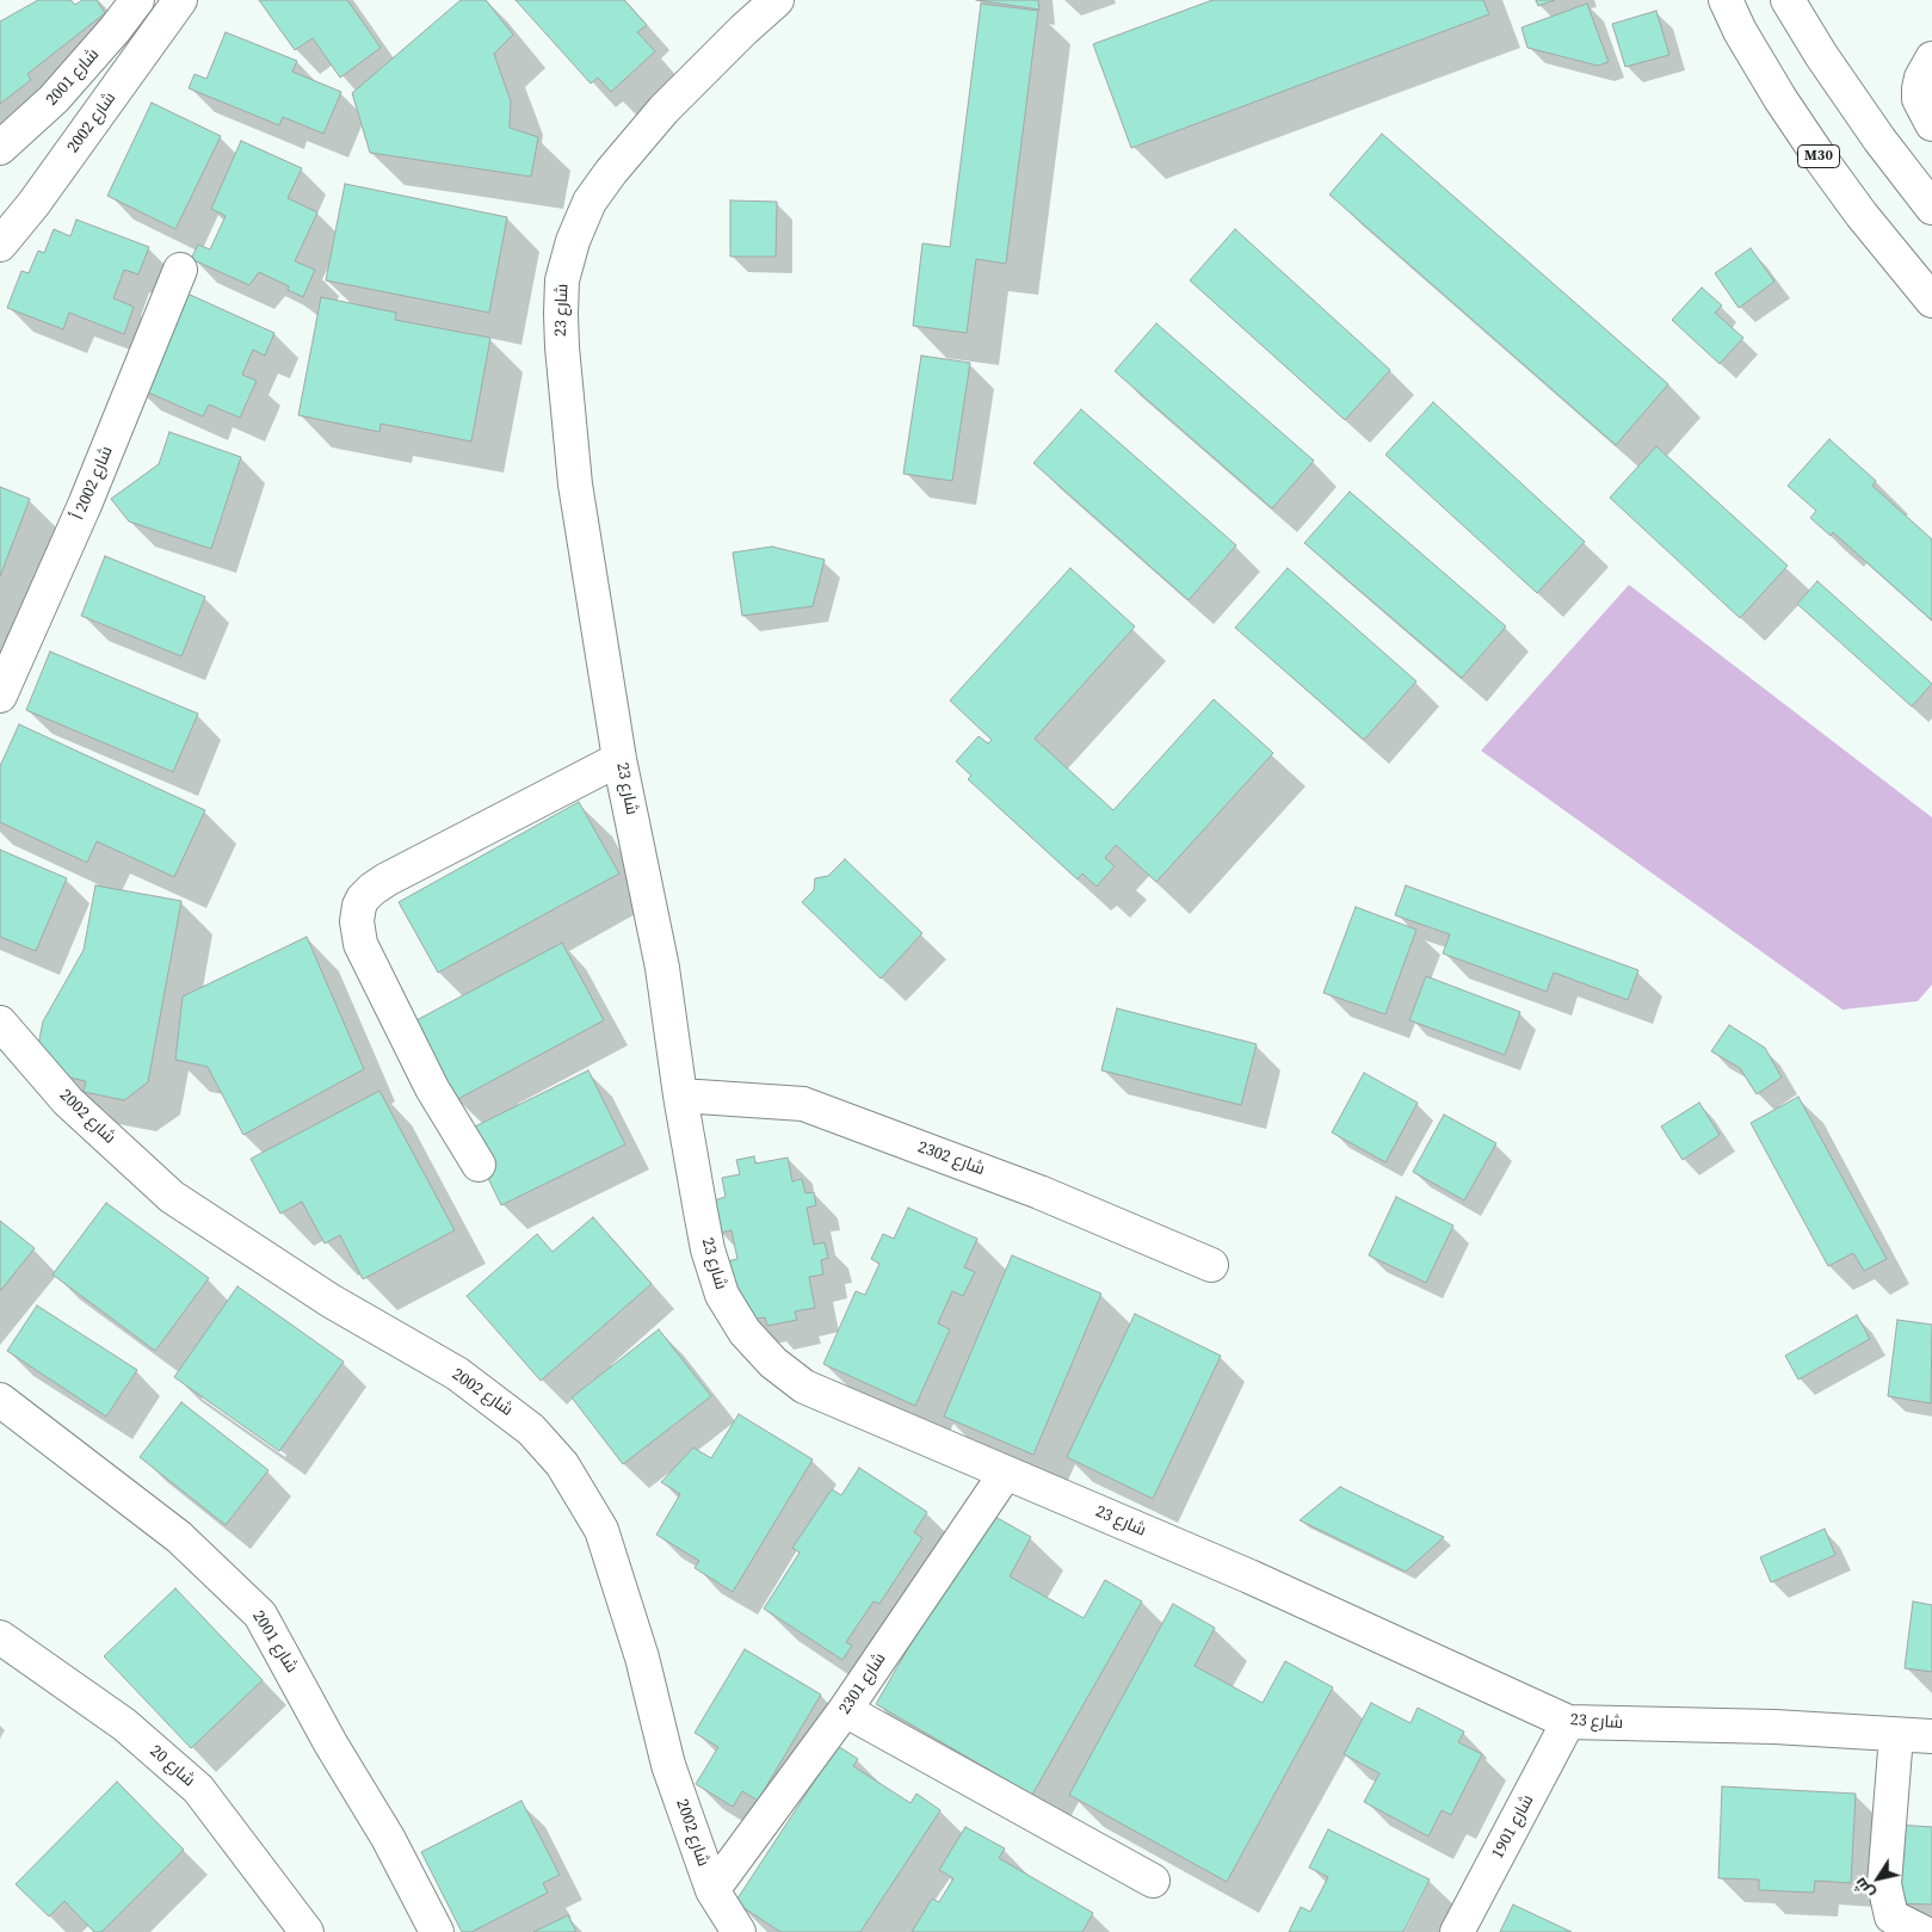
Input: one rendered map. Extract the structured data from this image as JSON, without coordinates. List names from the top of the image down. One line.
{"streets":{"main road":["شارع 2001","شارع 2002","M30","شارع 23","شارع 2002 أ","شارع 2302","شارع 2301","شارع 20","شارع 1901"]},"crossings":[["شارع 2002","شارع 2301"],["شارع 23","شارع 2302"],["شارع 23","شارع 2301"],["شارع 23","شارع 1901"]],"north":"bottom left"}
